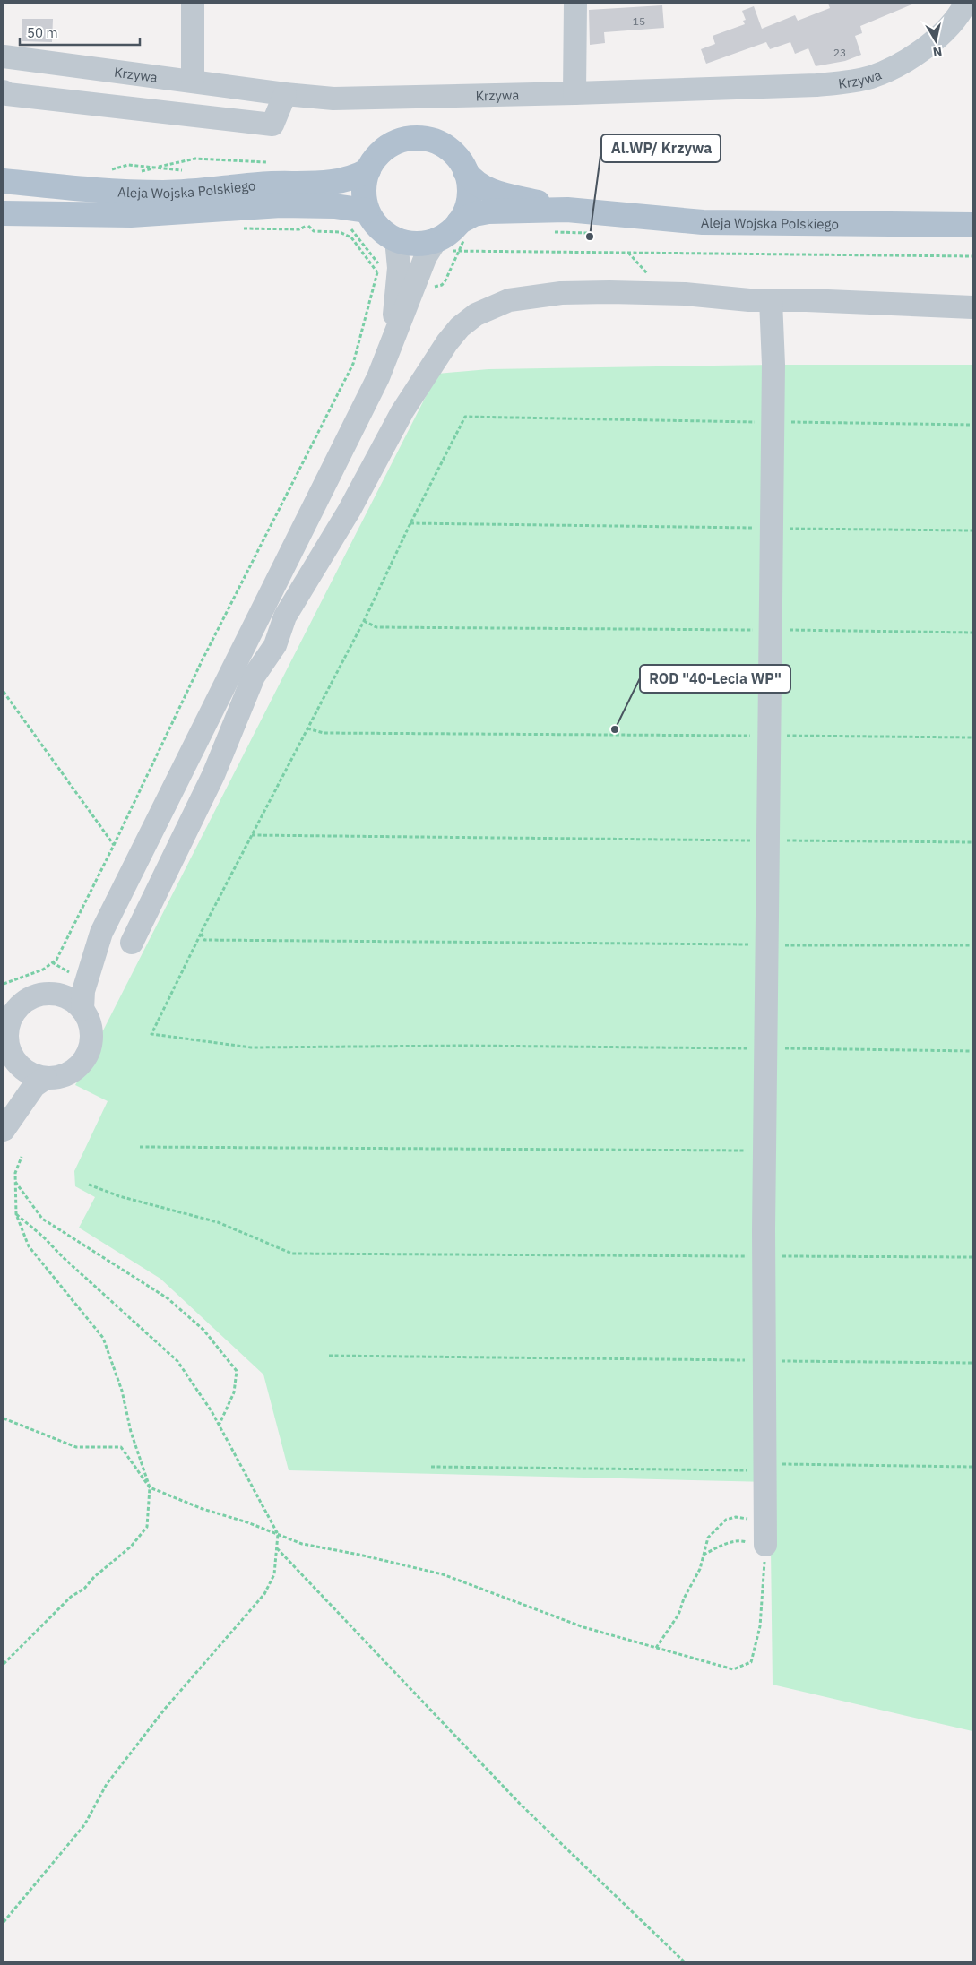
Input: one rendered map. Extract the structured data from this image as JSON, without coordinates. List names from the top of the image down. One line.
{"streets":{"main road":["Aleja Wojska Polskiego"],"street":["Krzywa"]},"places":["Al.WP/ Krzywa","ROD \"40-Lecia WP\""],"house_numbers":["15","23"],"scale_bar":"50 m","north":"bottom"}
